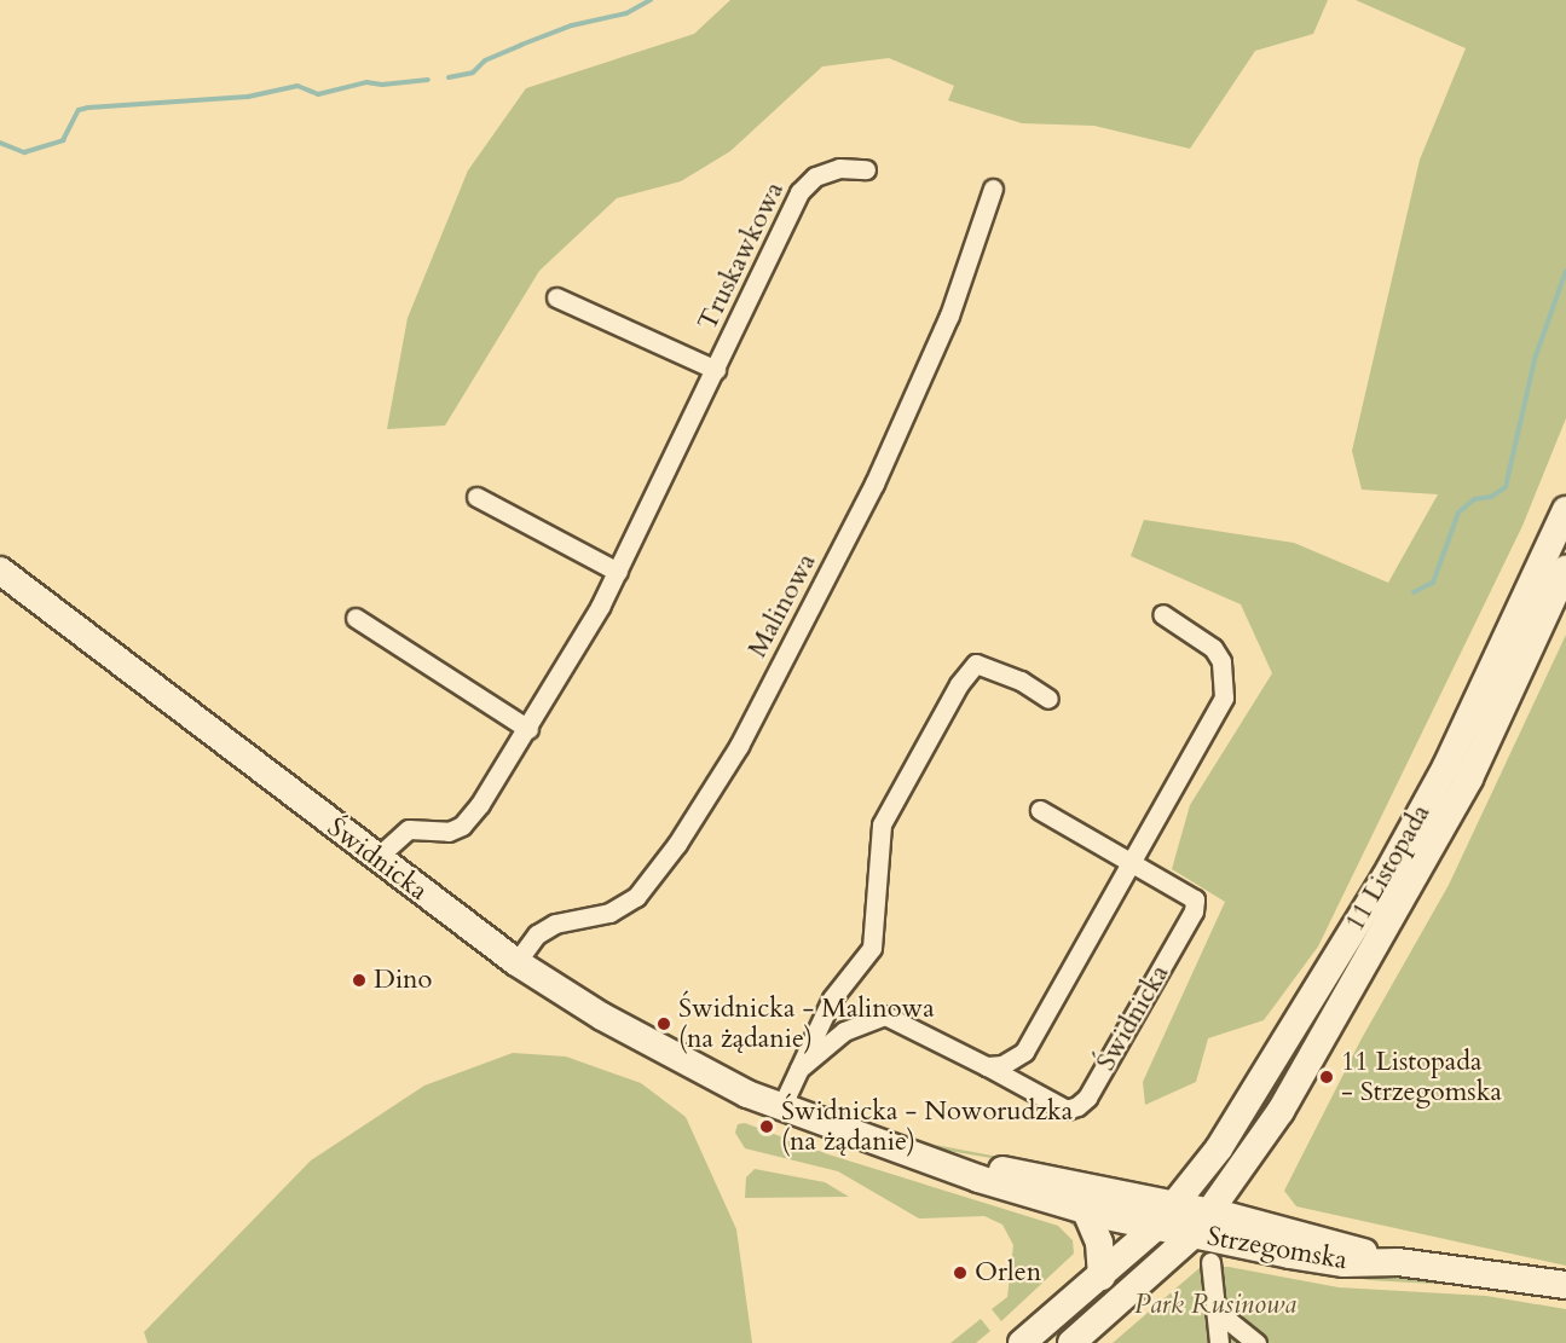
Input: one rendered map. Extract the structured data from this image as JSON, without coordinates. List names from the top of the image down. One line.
{"streets":{"main road":["Świdnicka","11 Listopada","Strzegomska"],"street":["Truskawkowa","Malinowa"]},"crossings":[["Truskawkowa","Świdnicka"],["Malinowa","Świdnicka"],["Świdnicka","11 Listopada"],["Świdnicka","Strzegomska"],["11 Listopada","Strzegomska"]],"parks":["Park Rusinowa"],"places":["Dino","Świdnicka - Malinowa (na żądanie)","11 Listopada - Strzegomska","Świdnicka - Noworudzka (na żądanie)","Orlen"]}
